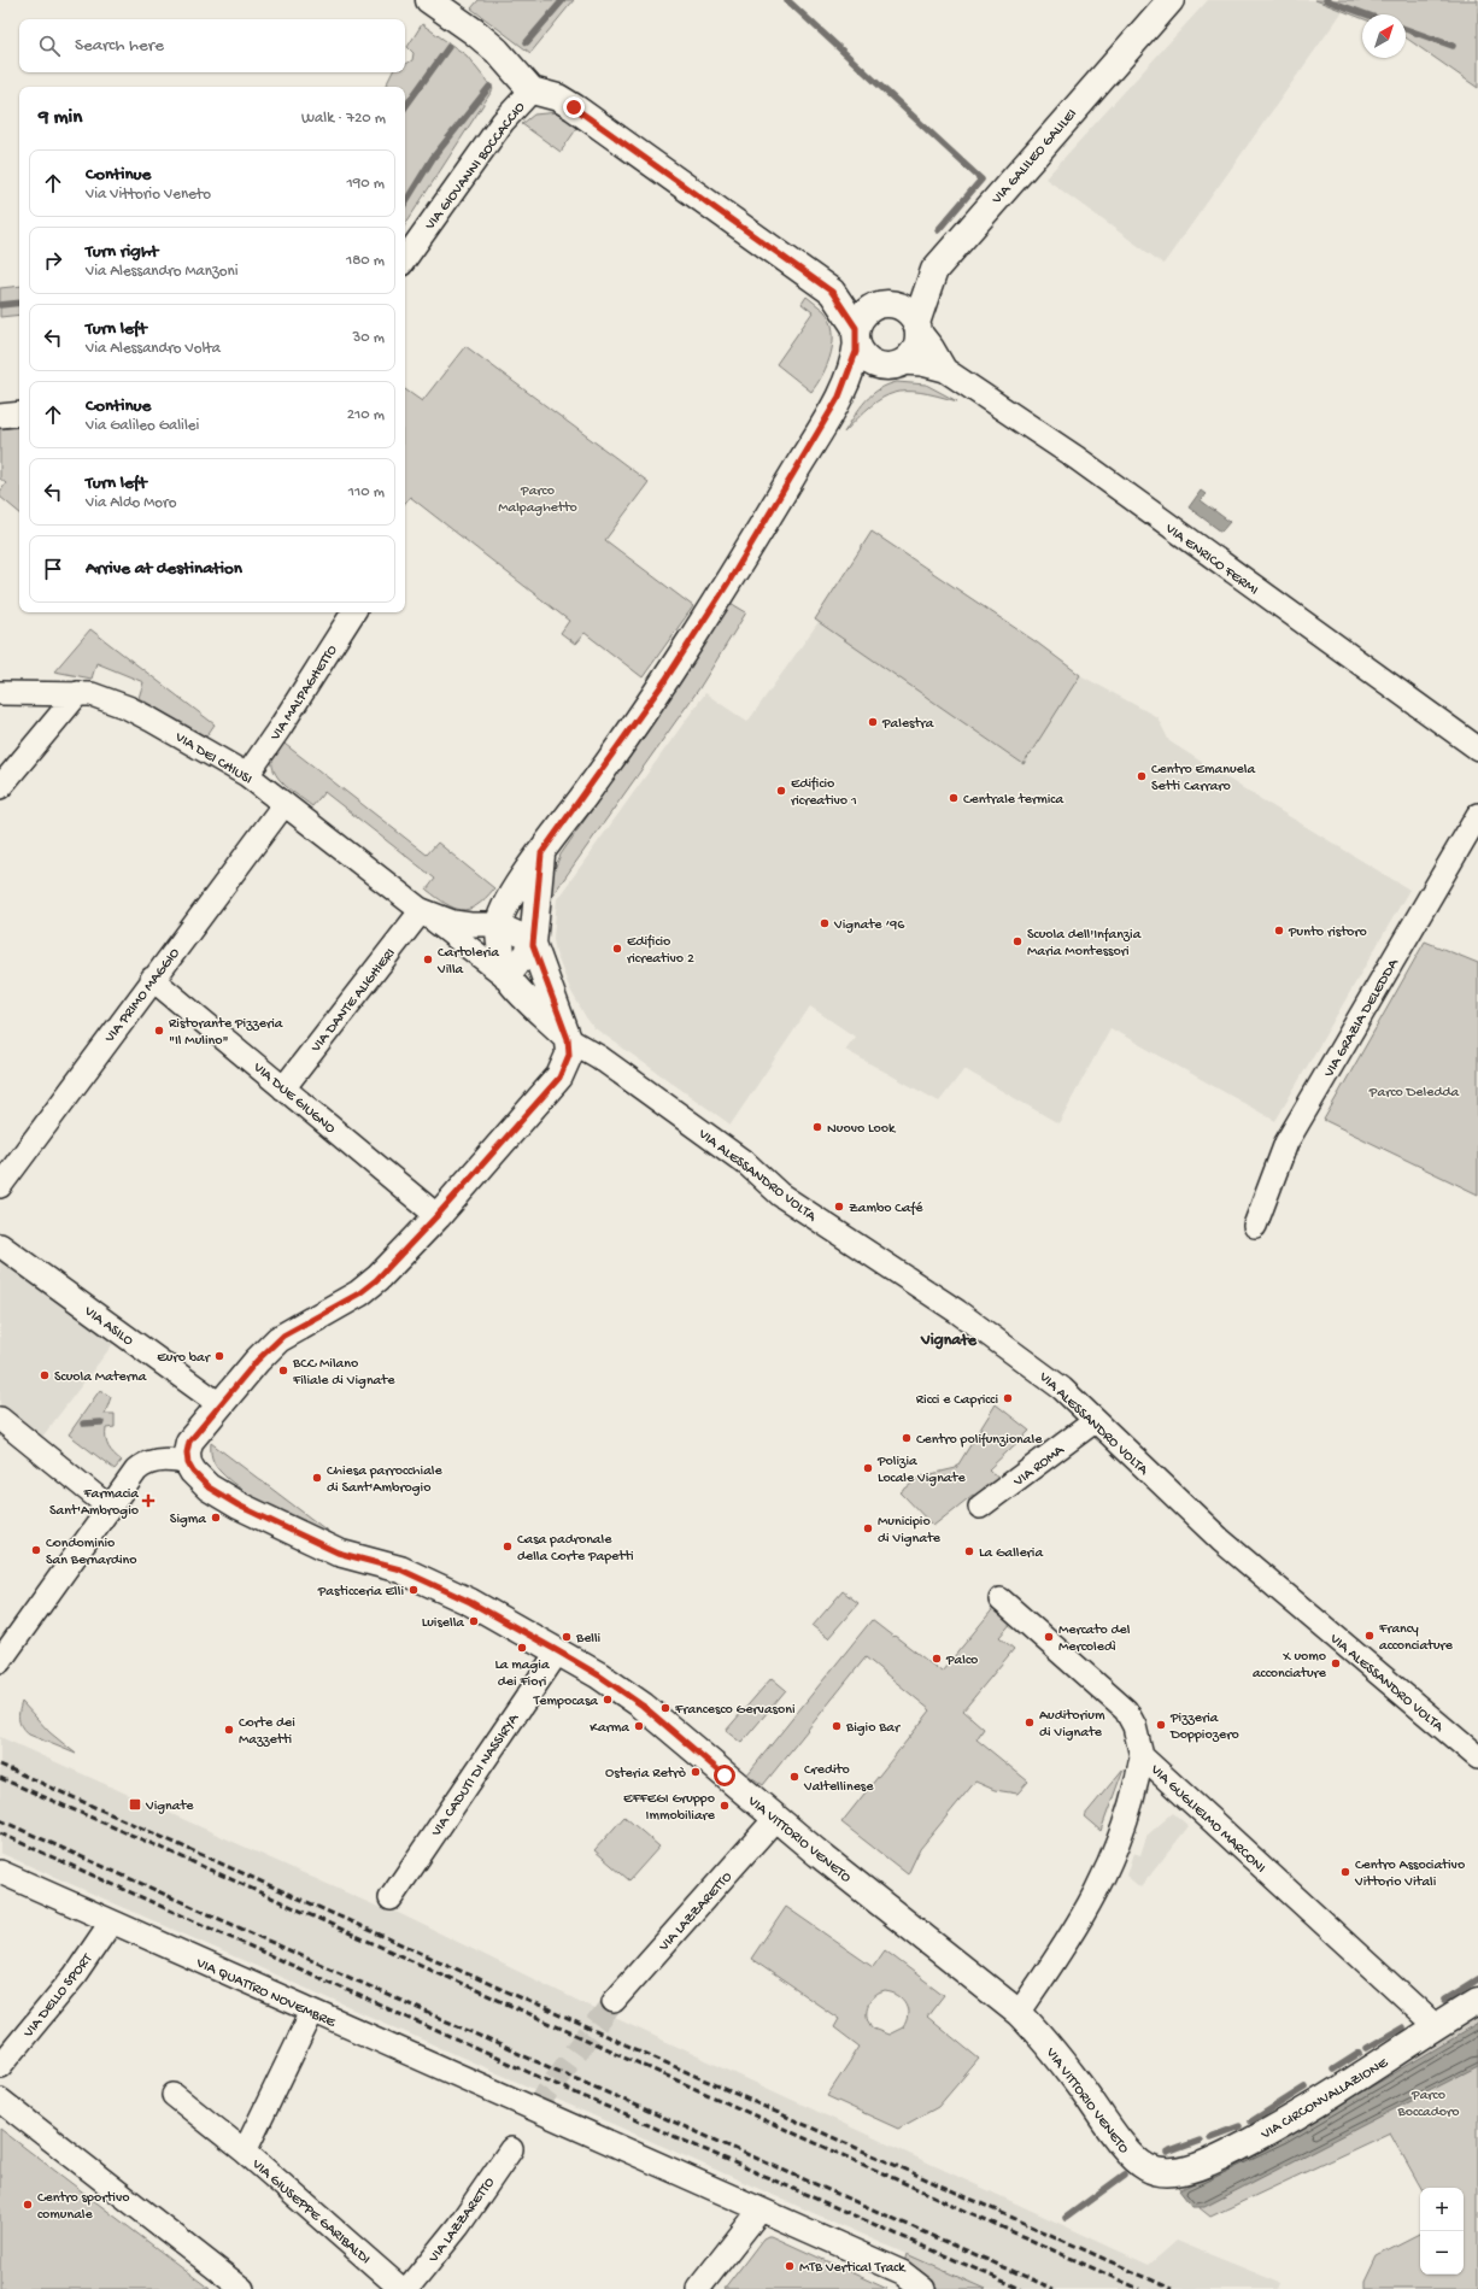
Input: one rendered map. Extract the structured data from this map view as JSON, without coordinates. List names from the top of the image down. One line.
{"streets":{"street":["VIA GALILEO GALILEI","VIA GIOVANNI BOCCACCIO","VIA ENRICO FERMI","VIA MALPAGHETTO","VIA DEI CHIUSI","VIA PRIMO MAGGIO","VIA DANTE ALIGHIERI","VIA GRAZIA DELEDDA","VIA DUE GIUGNO","VIA ALESSANDRO VOLTA","VIA ASILO","VIA ROMA","VIA CADUTI DI NASSIRYA","VIA GUGLIELMO MARCONI","VIA VITTORIO VENETO","VIA LAZZARETTO","VIA QUATTRO NOVEMBRE","VIA DELLO SPORT","VIA CIRCONVALLAZIONE","VIA GIUSEPPE GARIBALDI"]},"crossings":[["VIA MALPAGHETTO","VIA DEI CHIUSI"],["VIA DEI CHIUSI","VIA PRIMO MAGGIO"],["VIA DEI CHIUSI","VIA DANTE ALIGHIERI"],["VIA DEI CHIUSI","VIA ALESSANDRO VOLTA"],["VIA PRIMO MAGGIO","VIA DUE GIUGNO"],["VIA DANTE ALIGHIERI","VIA DUE GIUGNO"],["VIA ALESSANDRO VOLTA","VIA ROMA"],["VIA CADUTI DI NASSIRYA","VIA VITTORIO VENETO"],["VIA GUGLIELMO MARCONI","VIA CIRCONVALLAZIONE"],["VIA VITTORIO VENETO","VIA LAZZARETTO"],["VIA VITTORIO VENETO","VIA CIRCONVALLAZIONE"],["VIA QUATTRO NOVEMBRE","VIA DELLO SPORT"],["VIA QUATTRO NOVEMBRE","VIA GIUSEPPE GARIBALDI"]],"districts":["Vignate"],"parks":["Parco Malpaghetto","Parco Deledda","Parco Boccadoro"],"places":{"other":["Palestra","Centro Emanuela Setti Carraro","Edificio ricreativo 1","Centrale termica","Vignate ’96","Punto ristoro","Scuola dell'Infanzia Maria Montessori","Edificio ricreativo 2","Cartoleria Villa","Ristorante Pizzeria \"Il Mulino\"","Nuovo Look","Zambo Café","Euro bar","BCC Milano Filiale di Vignate","Scuola Materna","Ricci e Capricci","Centro polifunzionale","Polizia Locale Vignate","Chiesa parrocchiale di Sant'Ambrogio","Sigma","Municipio di Vignate","Casa padronale della Corte Papetti","Condominio San Bernardino","La Galleria","Pasticceria Elli","Luisella","Francy acconciature","Belli","Mercato del Mercoledì","La magia dei Fiori","Palco","X uomo acconciature","Tempocasa","Francesco Gervasoni","Auditorium di Vignate","Pizzeria Doppiozero","Karma","Bigio Bar","Corte dei Mazzetti","Osteria Retrò","Credito Valtellinese","EFFEGI Gruppo Immobiliare","Centro Associativo Vittorio Vitali","Centro sportivo comunale","MTB Vertical Track"],"health":["Farmacia Sant'Ambrogio"],"transit":["Vignate"]},"north":"top right","page":{"search":"Search here","heading":["9 min","Walk · 720 m"],"list":[["Continue","Via Vittorio Veneto","190 m"],["Turn right","Via Alessandro Manzoni","180 m"],["Turn left","Via Alessandro Volta","30 m"],["Continue","Via Galileo Galilei","210 m"],["Turn left","Via Aldo Moro","110 m"],"Arrive at destination"],"map_buttons":["+","−"]}}
